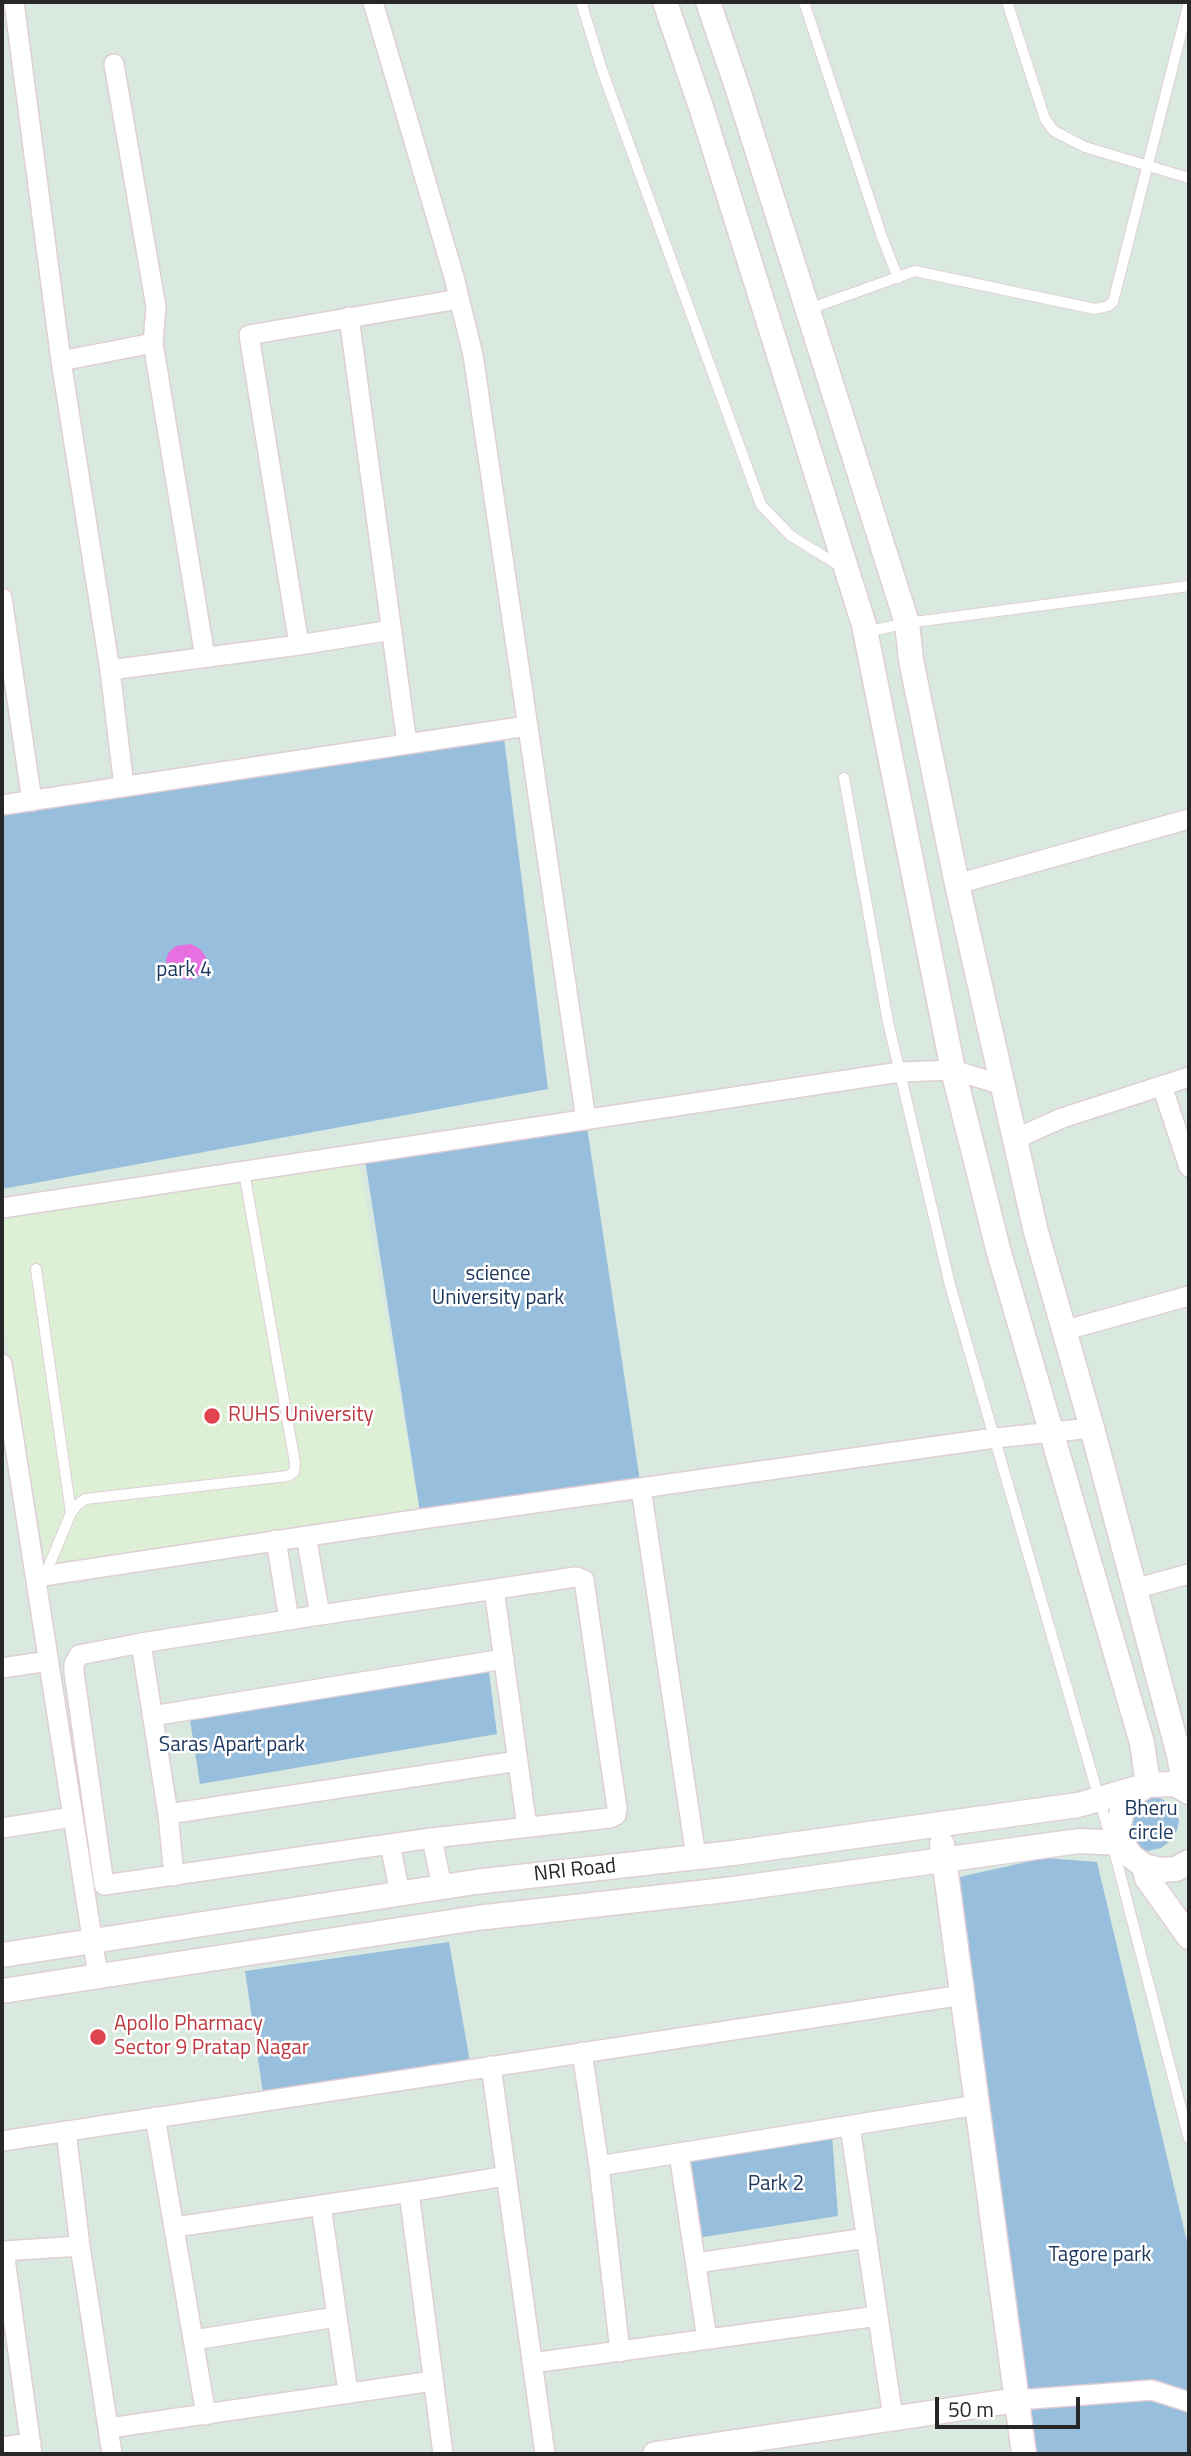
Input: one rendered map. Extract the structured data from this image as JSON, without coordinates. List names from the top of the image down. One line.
{"streets":{"street":["NRI Road"]},"parks":["park 4","science University park","Saras Apart park","Bheru circle","Park 2","Tagore park"],"places":["RUHS University","Apollo Pharmacy Sector 9 Pratap Nagar"],"scale_bar":"50 m"}
